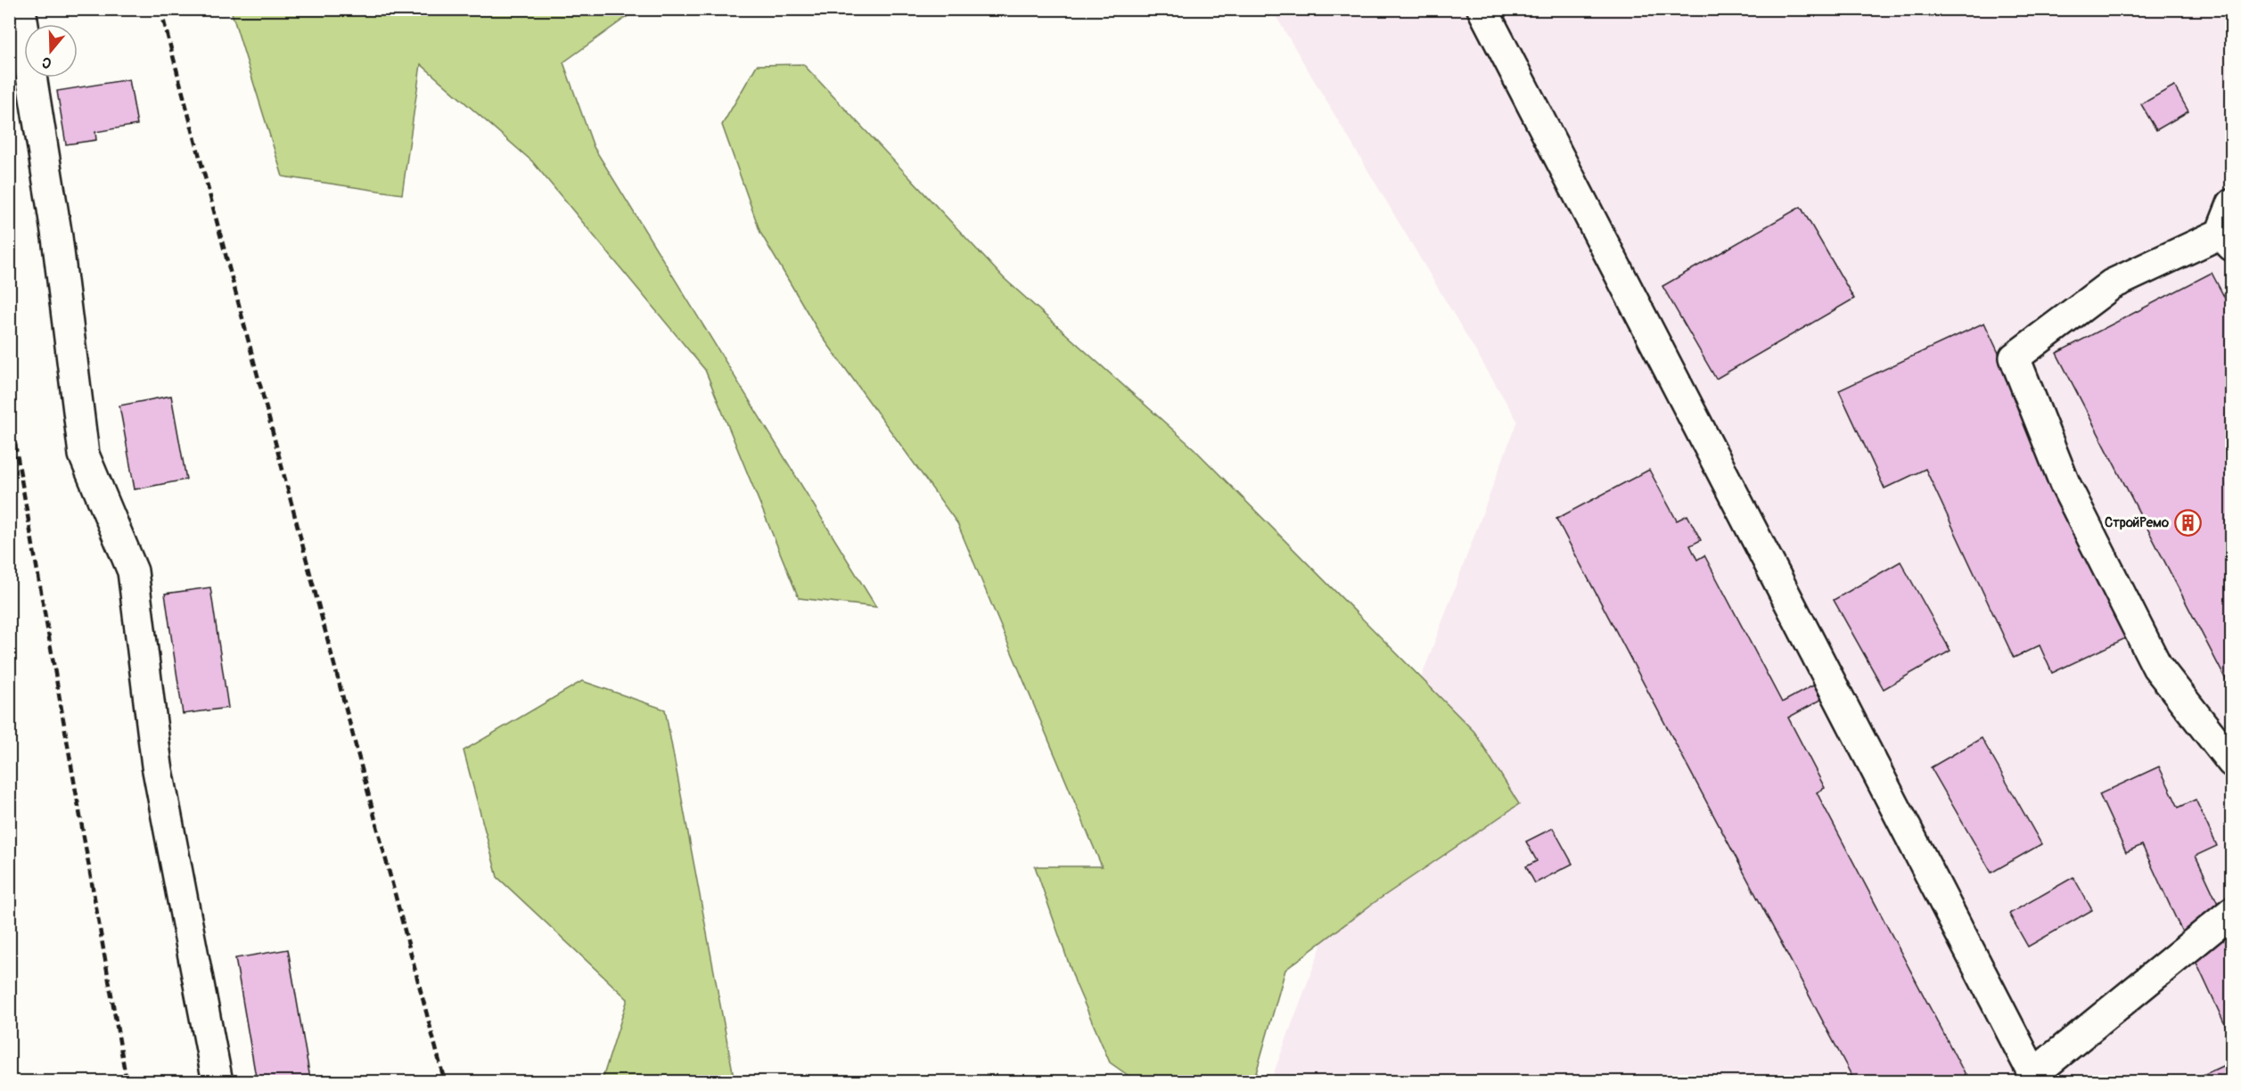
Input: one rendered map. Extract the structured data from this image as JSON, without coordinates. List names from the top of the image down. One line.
{"places":{"building":["СтройРемо"]},"north":"bottom"}
